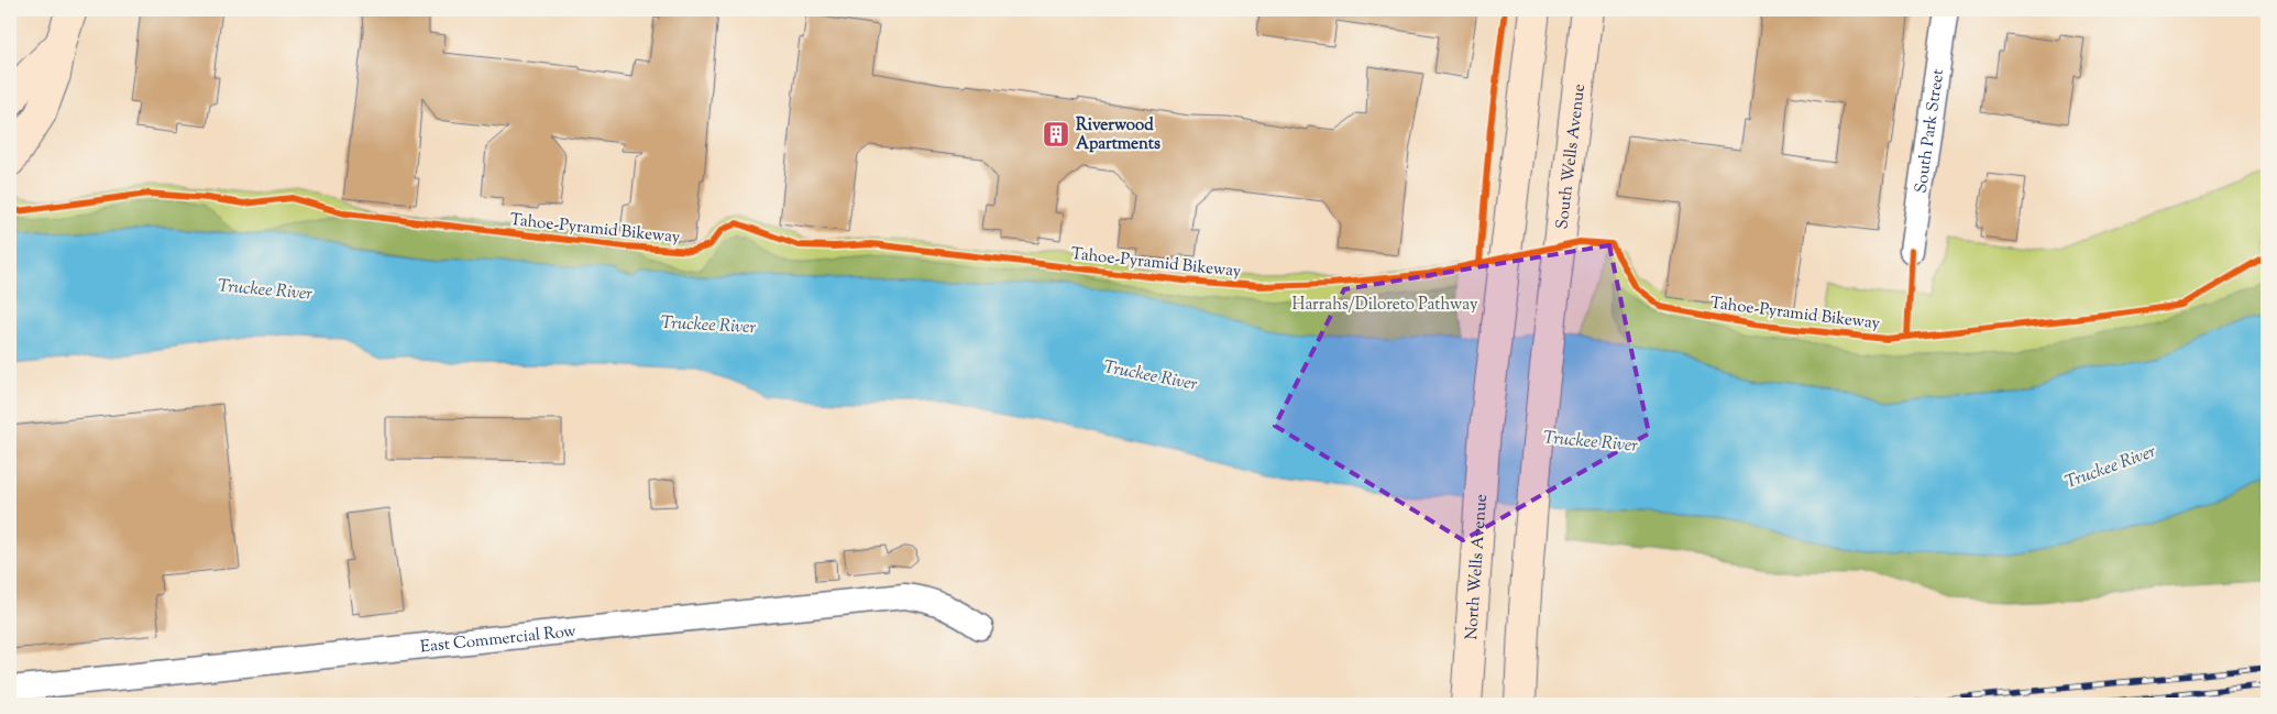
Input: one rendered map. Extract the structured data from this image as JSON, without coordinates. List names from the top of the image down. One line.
{"streets":{"main road":["South Wells Avenue","North Wells Avenue"],"street":["South Park Street","East Commercial Row"],"cycle path":["Tahoe-Pyramid Bikeway"]},"water":["Truckee River"],"parks":["Harrahs/Diloreto Pathway"],"places":{"building":["Riverwood Apartments"]}}
